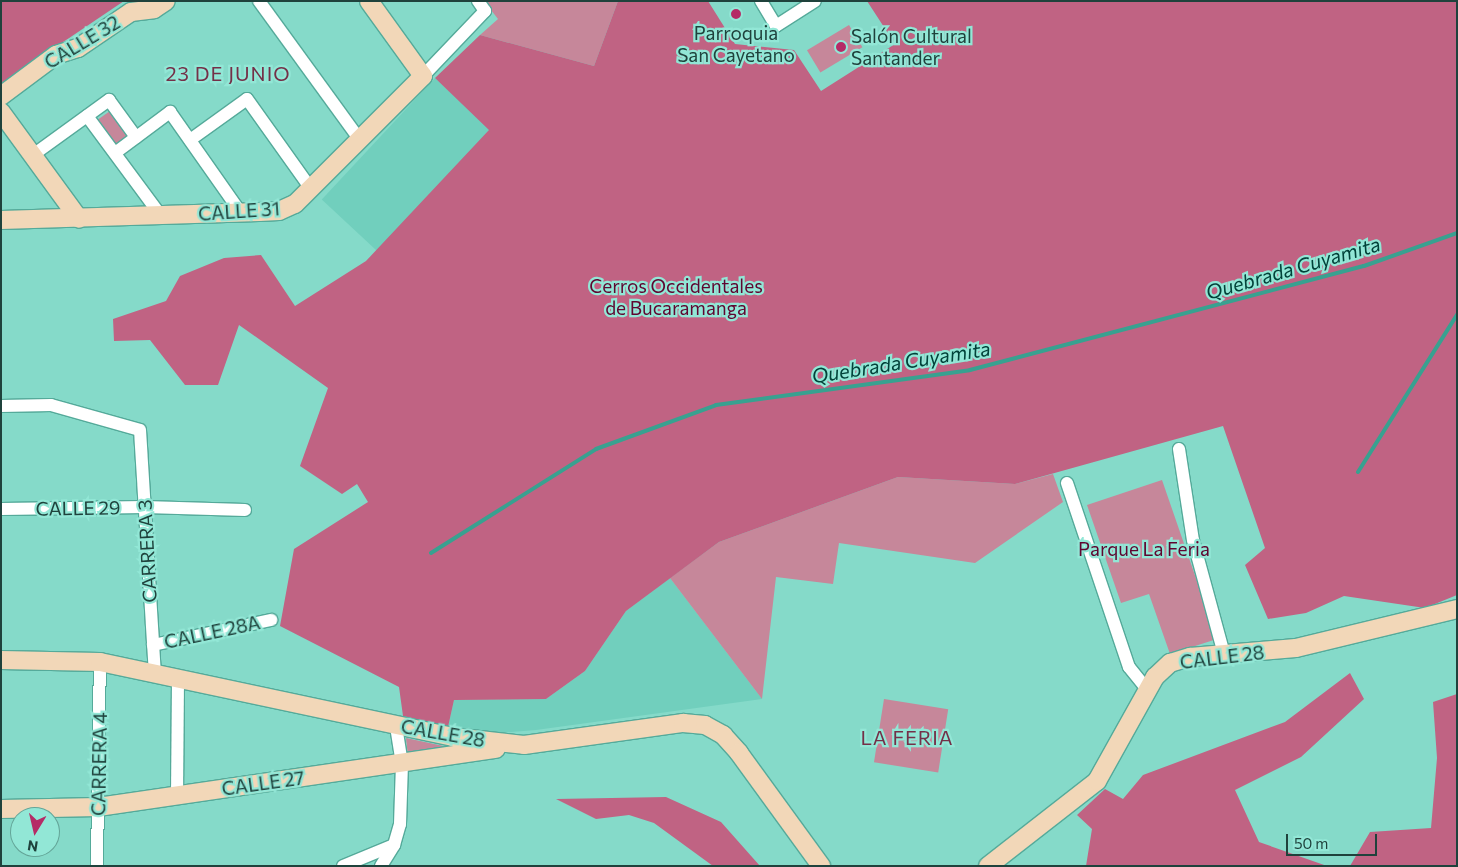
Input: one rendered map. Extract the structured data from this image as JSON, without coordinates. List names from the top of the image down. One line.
{"streets":{"street":["CALLE 32","CALLE 31","CALLE 29","CARRERA 3","CALLE 28A","CALLE 28","CARRERA 4","CALLE 27"]},"crossings":[["CALLE 29","CARRERA 3"],["CARRERA 3","CALLE 28A"],["CARRERA 3","CALLE 28"],["CALLE 28","CARRERA 4"],["CALLE 28","CALLE 27"],["CARRERA 4","CALLE 27"]],"districts":["23 DE JUNIO","LA FERIA"],"water":["Quebrada Cuyamita"],"parks":["Cerros Occidentales de Bucaramanga","Parque La Feria"],"places":["Parroquia San Cayetano","Salón Cultural Santander"],"scale_bar":"50 m","north":"bottom"}
